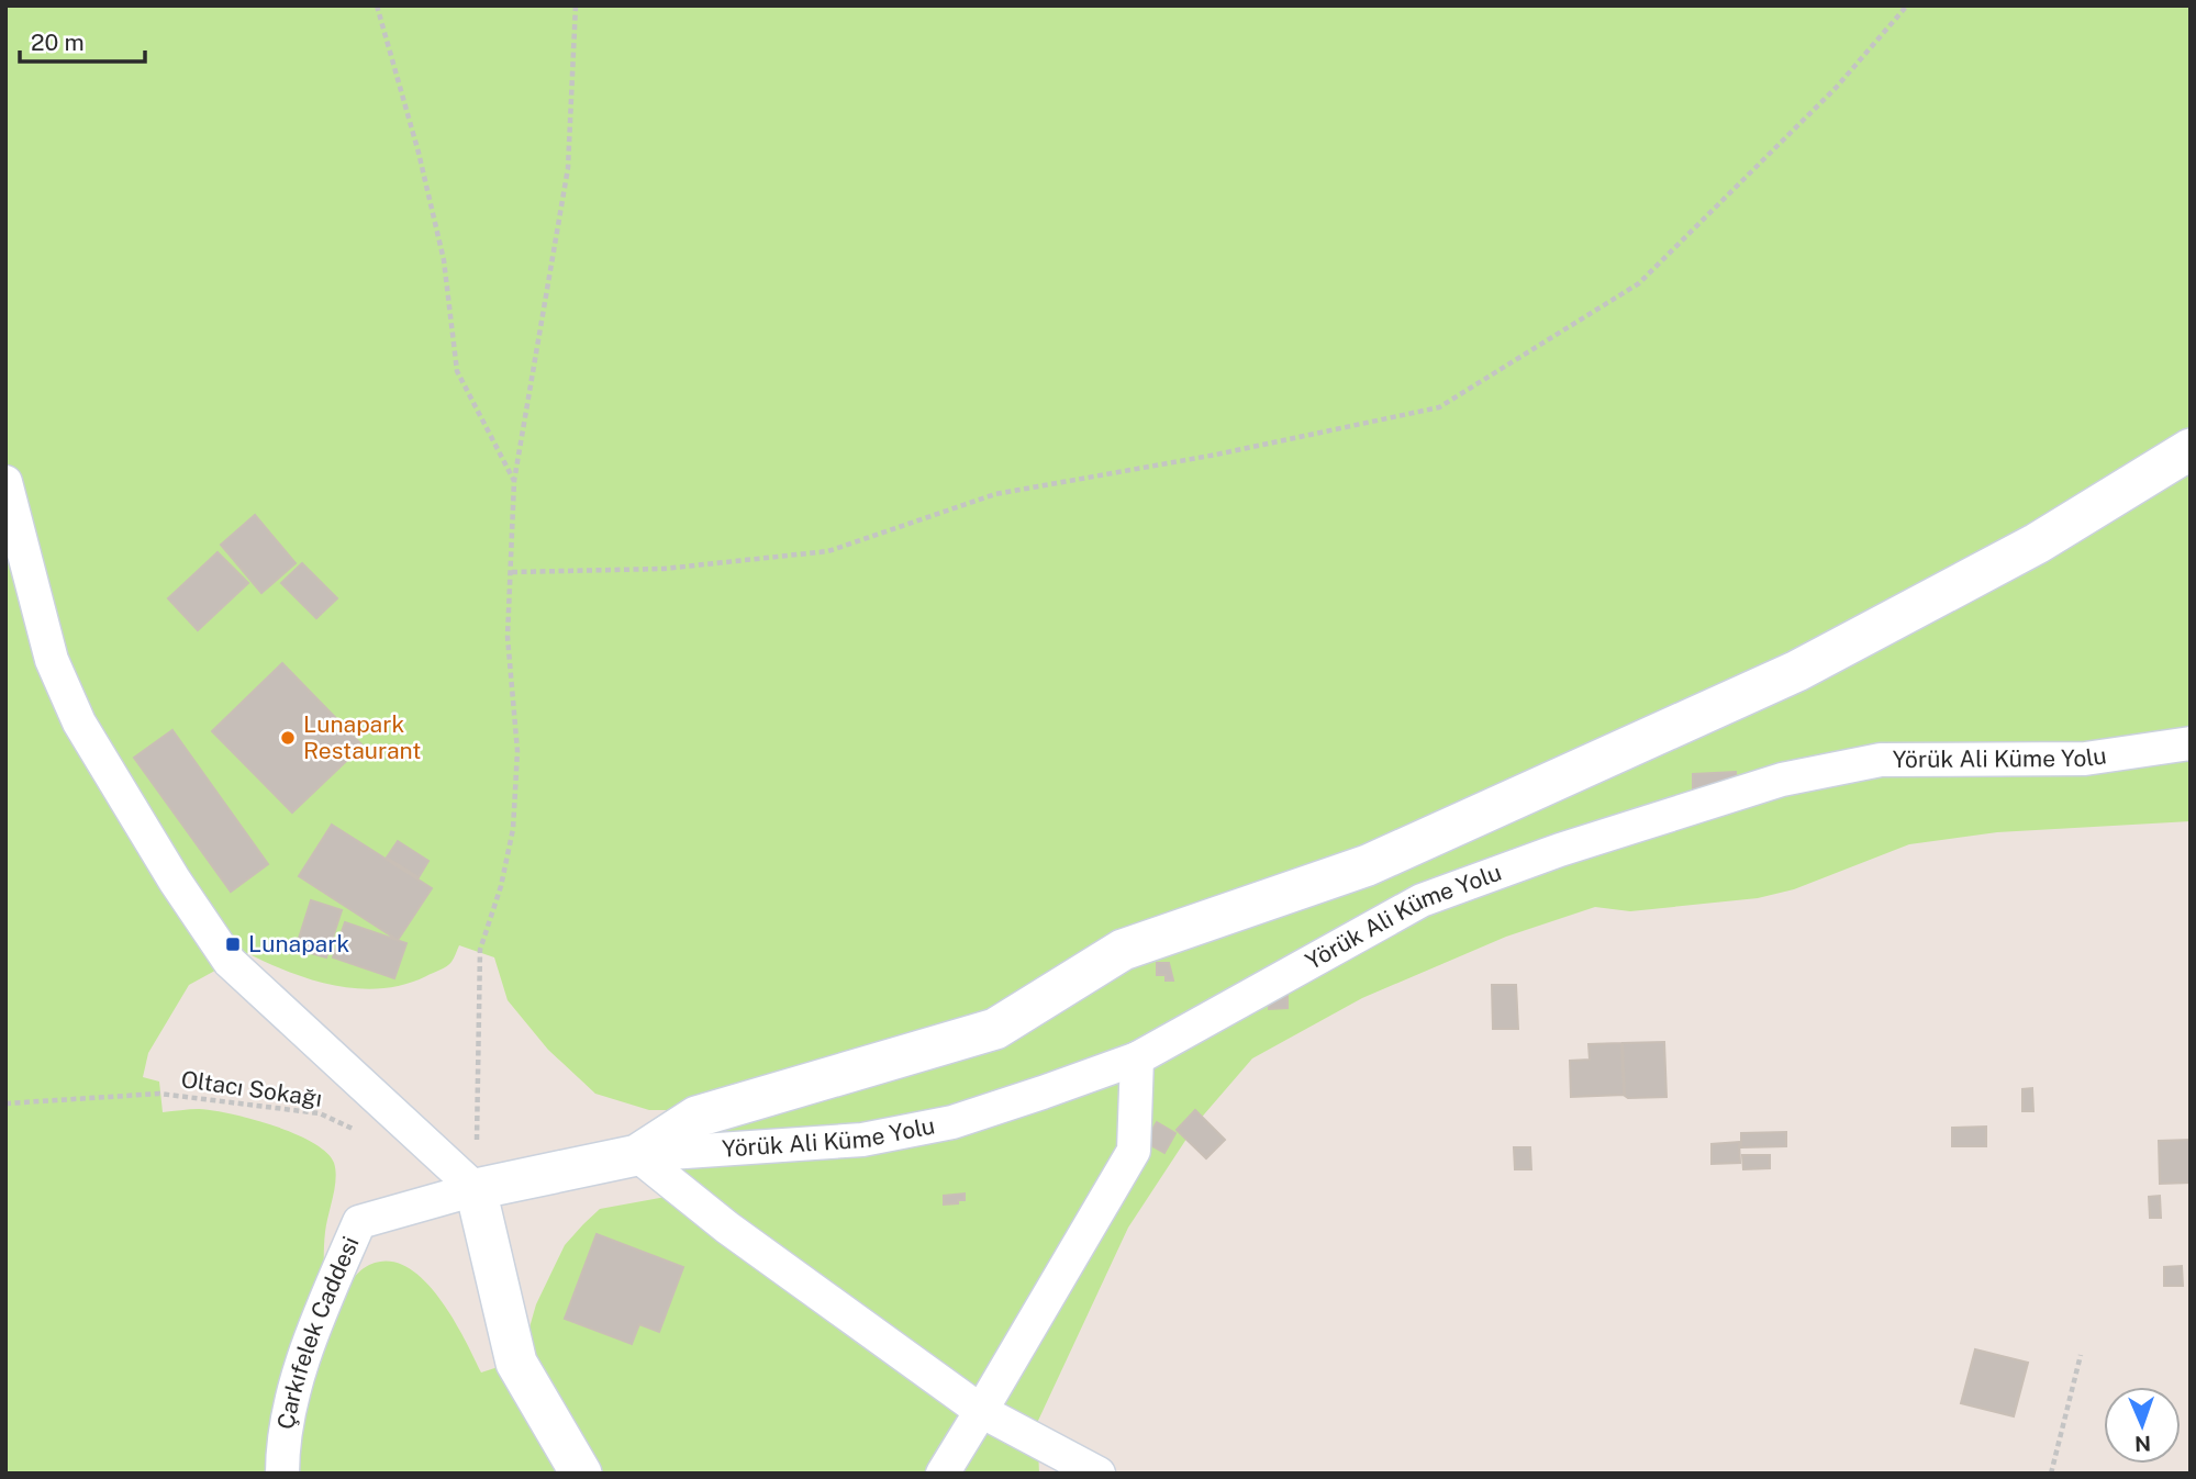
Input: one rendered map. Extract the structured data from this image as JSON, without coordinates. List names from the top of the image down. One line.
{"streets":{"street":["Yörük Ali Küme Yolu","Çarkıfelek Caddesi"],"path":["Oltacı Sokağı"]},"places":{"other":["Lunapark Restaurant"],"transit":["Lunapark"]},"scale_bar":"20 m","north":"bottom"}
